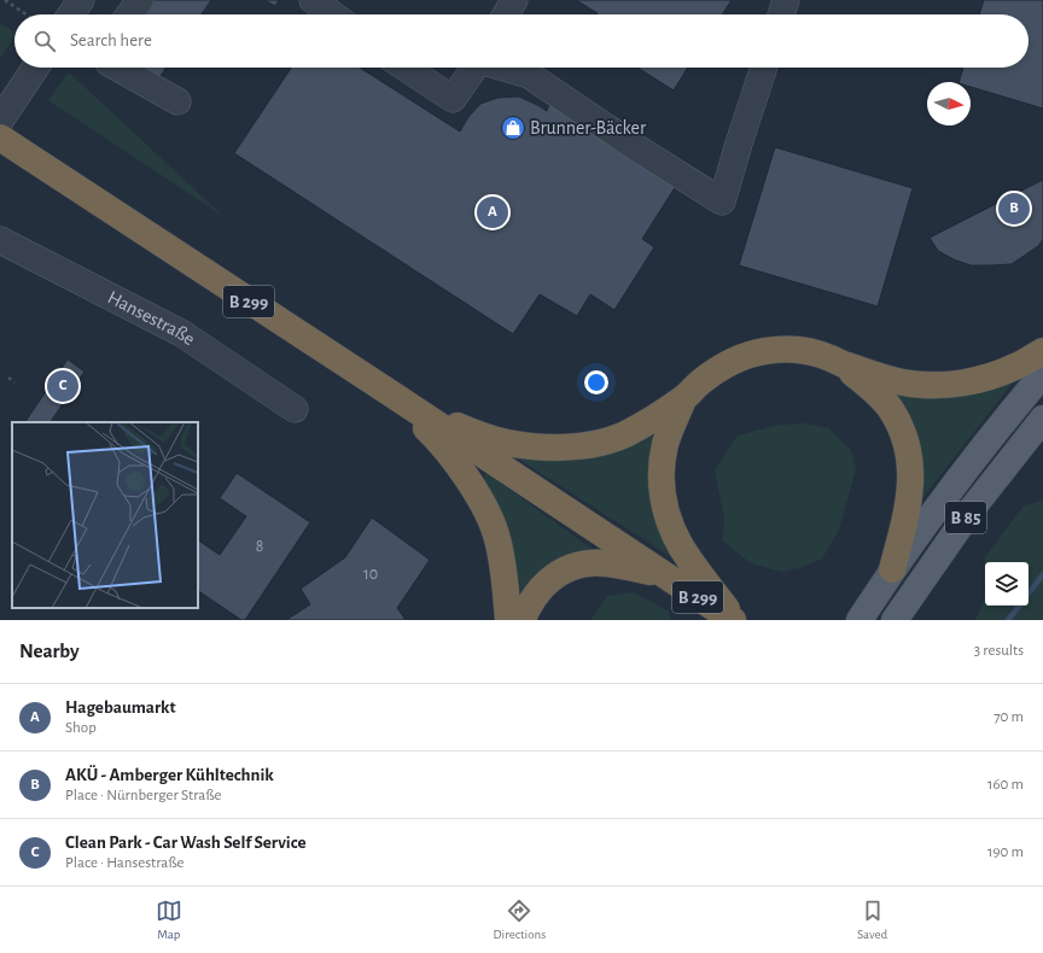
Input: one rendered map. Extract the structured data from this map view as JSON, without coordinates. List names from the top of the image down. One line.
{"streets":{"highway":["B 299"],"main road":["B 85"],"street":["Hansestraße"]},"places":{"shop":["Brunner-Bäcker"]},"house_numbers":["8","10"],"north":"right","page":{"search":"Search here","pins":["B","A","C"],"heading":["Nearby","3 results"],"list":[{"mark":"A","name":"Hagebaumarkt","note":"Shop","value":"70 m"},{"mark":"B","name":"AKÜ - Amberger Kühltechnik","note":"Place · Nürnberger Straße","value":"160 m"},{"mark":"C","name":"Clean Park - Car Wash Self Service","note":"Place · Hansestraße","value":"190 m"}],"nav":["Map","Directions","Saved"]}}
